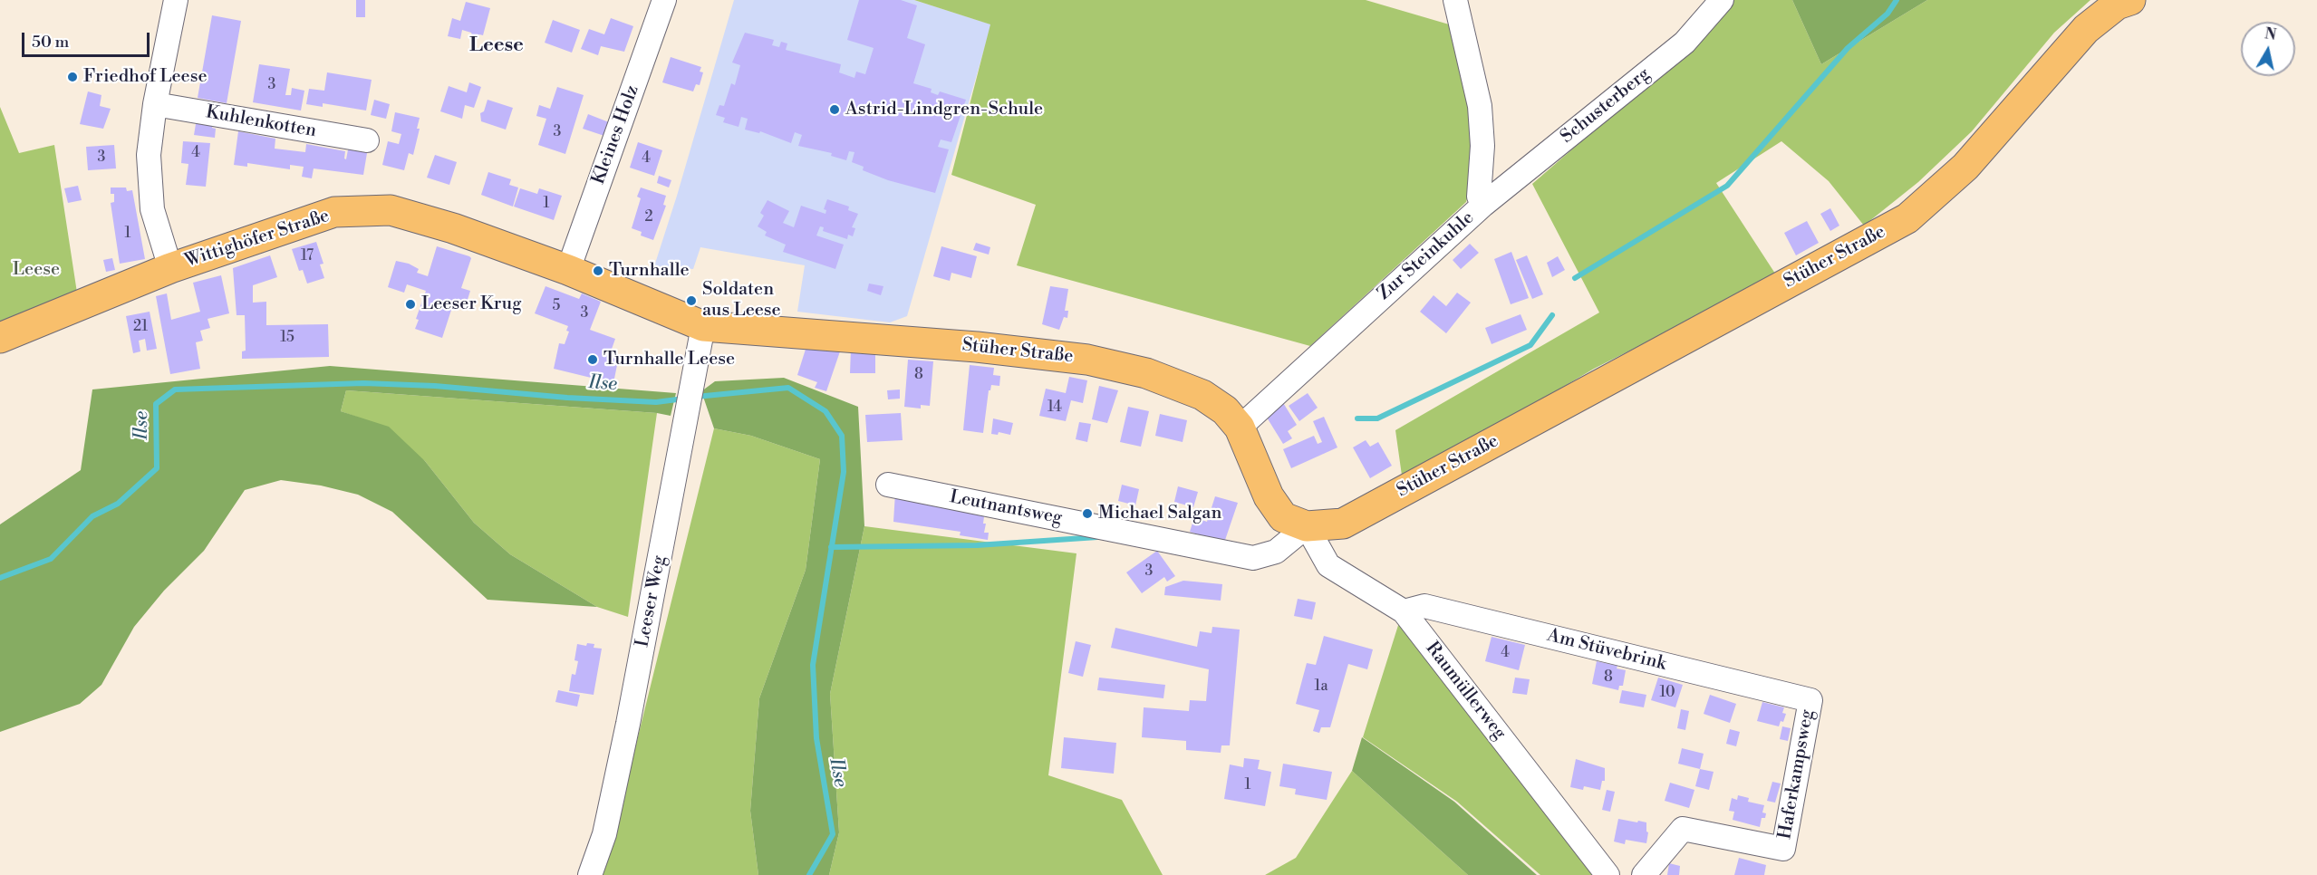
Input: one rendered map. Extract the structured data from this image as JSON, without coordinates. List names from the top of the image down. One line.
{"streets":{"main road":["Wittighöfer Straße","Stüher Straße"],"street":["Schusterberg","Kuhlenkotten","Kleines Holz","Zur Steinkuhle","Leutnantsweg","Leeser Weg","Am Stüvebrink","Raumüllerweg","Haferkampsweg"]},"crossings":[["Schusterberg","Zur Steinkuhle"],["Kleines Holz","Wittighöfer Straße"],["Wittighöfer Straße","Stüher Straße"],["Wittighöfer Straße","Leeser Weg"],["Zur Steinkuhle","Stüher Straße"],["Stüher Straße","Leutnantsweg"],["Stüher Straße","Leeser Weg"],["Stüher Straße","Raumüllerweg"],["Leutnantsweg","Raumüllerweg"],["Am Stüvebrink","Raumüllerweg"],["Am Stüvebrink","Haferkampsweg"]],"districts":["Leese"],"water":["Ilse"],"parks":["Leese"],"places":["Friedhof Leese","Astrid-Lindgren-Schule","Turnhalle","Soldaten aus Leese","Leeser Krug","Turnhalle Leese","Michael Salgan"],"house_numbers":["3","3","4","3","4","1","2","1","17","5","3","21","15","8","14","3","4","8","1a","10","1"],"scale_bar":"50 m","north":"top"}
